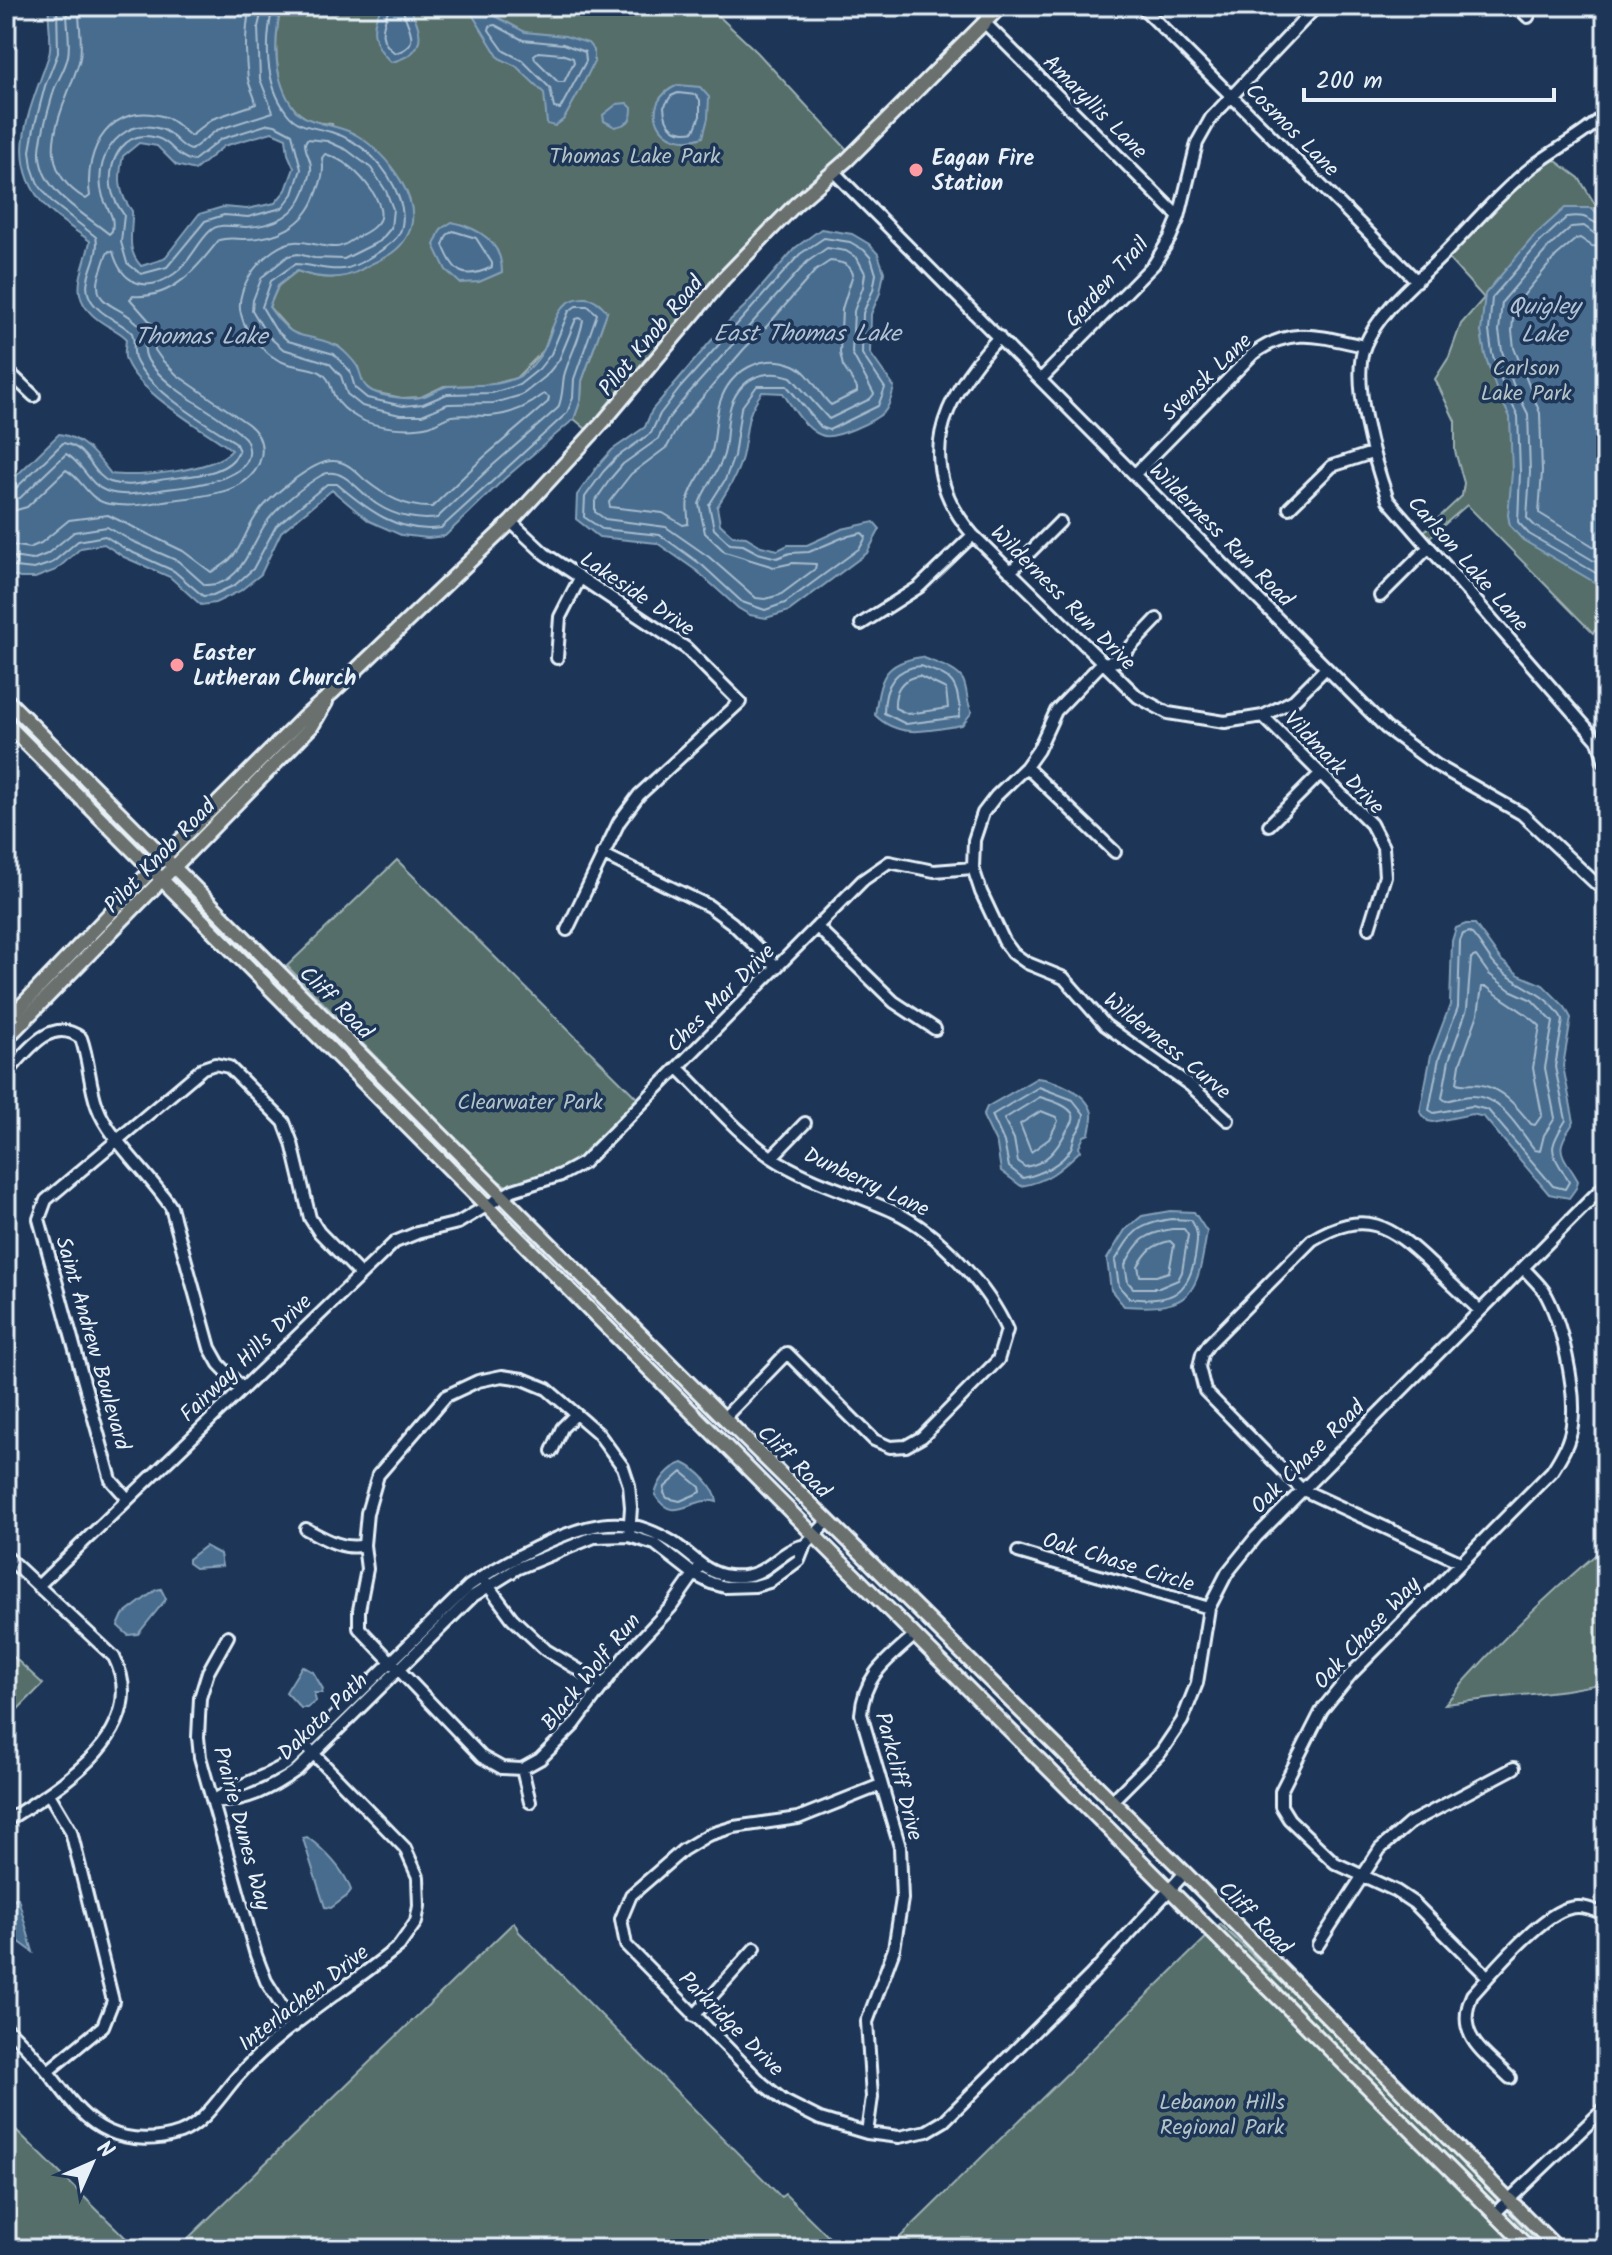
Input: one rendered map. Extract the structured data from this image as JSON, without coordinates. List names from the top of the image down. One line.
{"streets":{"main road":["Pilot Knob Road","Cliff Road"],"street":["Amaryllis Lane","Cosmos Lane","Garden Trail","Svensk Lane","Wilderness Run Road","Carlson Lake Lane","Lakeside Drive","Wilderness Run Drive","Vildmark Drive","Ches Mar Drive","Wilderness Curve","Dunberry Lane","Saint Andrew Boulevard","Fairway Hills Drive","Oak Chase Road","Oak Chase Circle","Oak Chase Way","Black Wolf Run","Dakota Path","Parkcliff Drive","Prairie Dunes Way","Interlachen Drive","Parkridge Drive"]},"crossings":[["Amaryllis Lane","Garden Trail"],["Amaryllis Lane","Pilot Knob Road"],["Cosmos Lane","Garden Trail"],["Garden Trail","Wilderness Run Road"],["Pilot Knob Road","Wilderness Run Road"],["Pilot Knob Road","Lakeside Drive"],["Pilot Knob Road","Cliff Road"],["Svensk Lane","Wilderness Run Road"],["Svensk Lane","Carlson Lake Lane"],["Wilderness Run Road","Wilderness Run Drive"],["Wilderness Run Drive","Vildmark Drive"],["Wilderness Run Drive","Wilderness Curve"],["Ches Mar Drive","Cliff Road"],["Ches Mar Drive","Wilderness Curve"],["Ches Mar Drive","Dunberry Lane"],["Ches Mar Drive","Fairway Hills Drive"],["Cliff Road","Dunberry Lane"],["Cliff Road","Fairway Hills Drive"],["Cliff Road","Oak Chase Road"],["Cliff Road","Dakota Path"],["Cliff Road","Parkcliff Drive"],["Cliff Road","Parkridge Drive"],["Saint Andrew Boulevard","Fairway Hills Drive"],["Oak Chase Road","Oak Chase Circle"],["Oak Chase Road","Oak Chase Way"],["Black Wolf Run","Dakota Path"],["Dakota Path","Prairie Dunes Way"],["Dakota Path","Interlachen Drive"],["Parkcliff Drive","Parkridge Drive"],["Prairie Dunes Way","Interlachen Drive"]],"water":["Quigley Lake","East Thomas Lake","Thomas Lake"],"parks":["Thomas Lake Park","Carlson Lake Park","Clearwater Park","Lebanon Hills Regional Park"],"places":["Eagan Fire Station","Easter Lutheran Church"],"scale_bar":"200 m","north":"top right"}
